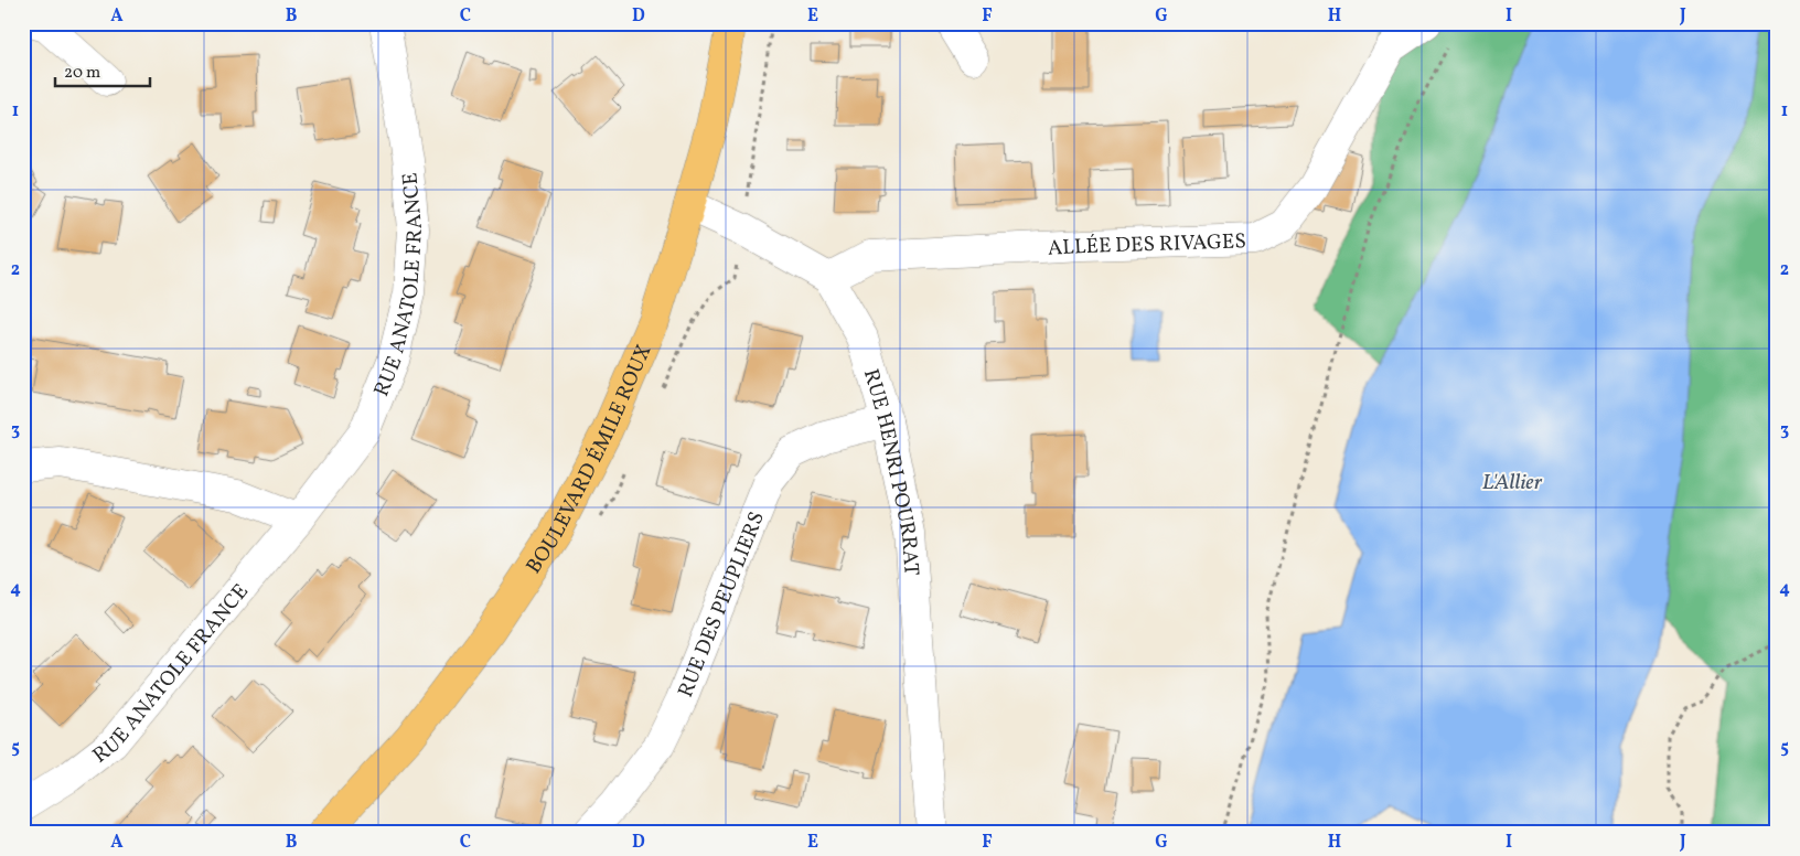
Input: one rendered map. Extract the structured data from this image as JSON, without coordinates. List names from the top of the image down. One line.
{"streets":{"main road":["BOULEVARD ÉMILE ROUX"],"street":["ALLÉE DES RIVAGES","RUE ANATOLE FRANCE","RUE HENRI POURRAT","RUE DES PEUPLIERS"]},"crossings":[["ALLÉE DES RIVAGES","RUE HENRI POURRAT"],["RUE HENRI POURRAT","RUE DES PEUPLIERS"]],"water":["L'Allier"],"scale_bar":"20 m","grid":{"columns":["A","B","C","D","E","F","G","H","I","J"],"rows":["1","2","3","4","5"]}}
